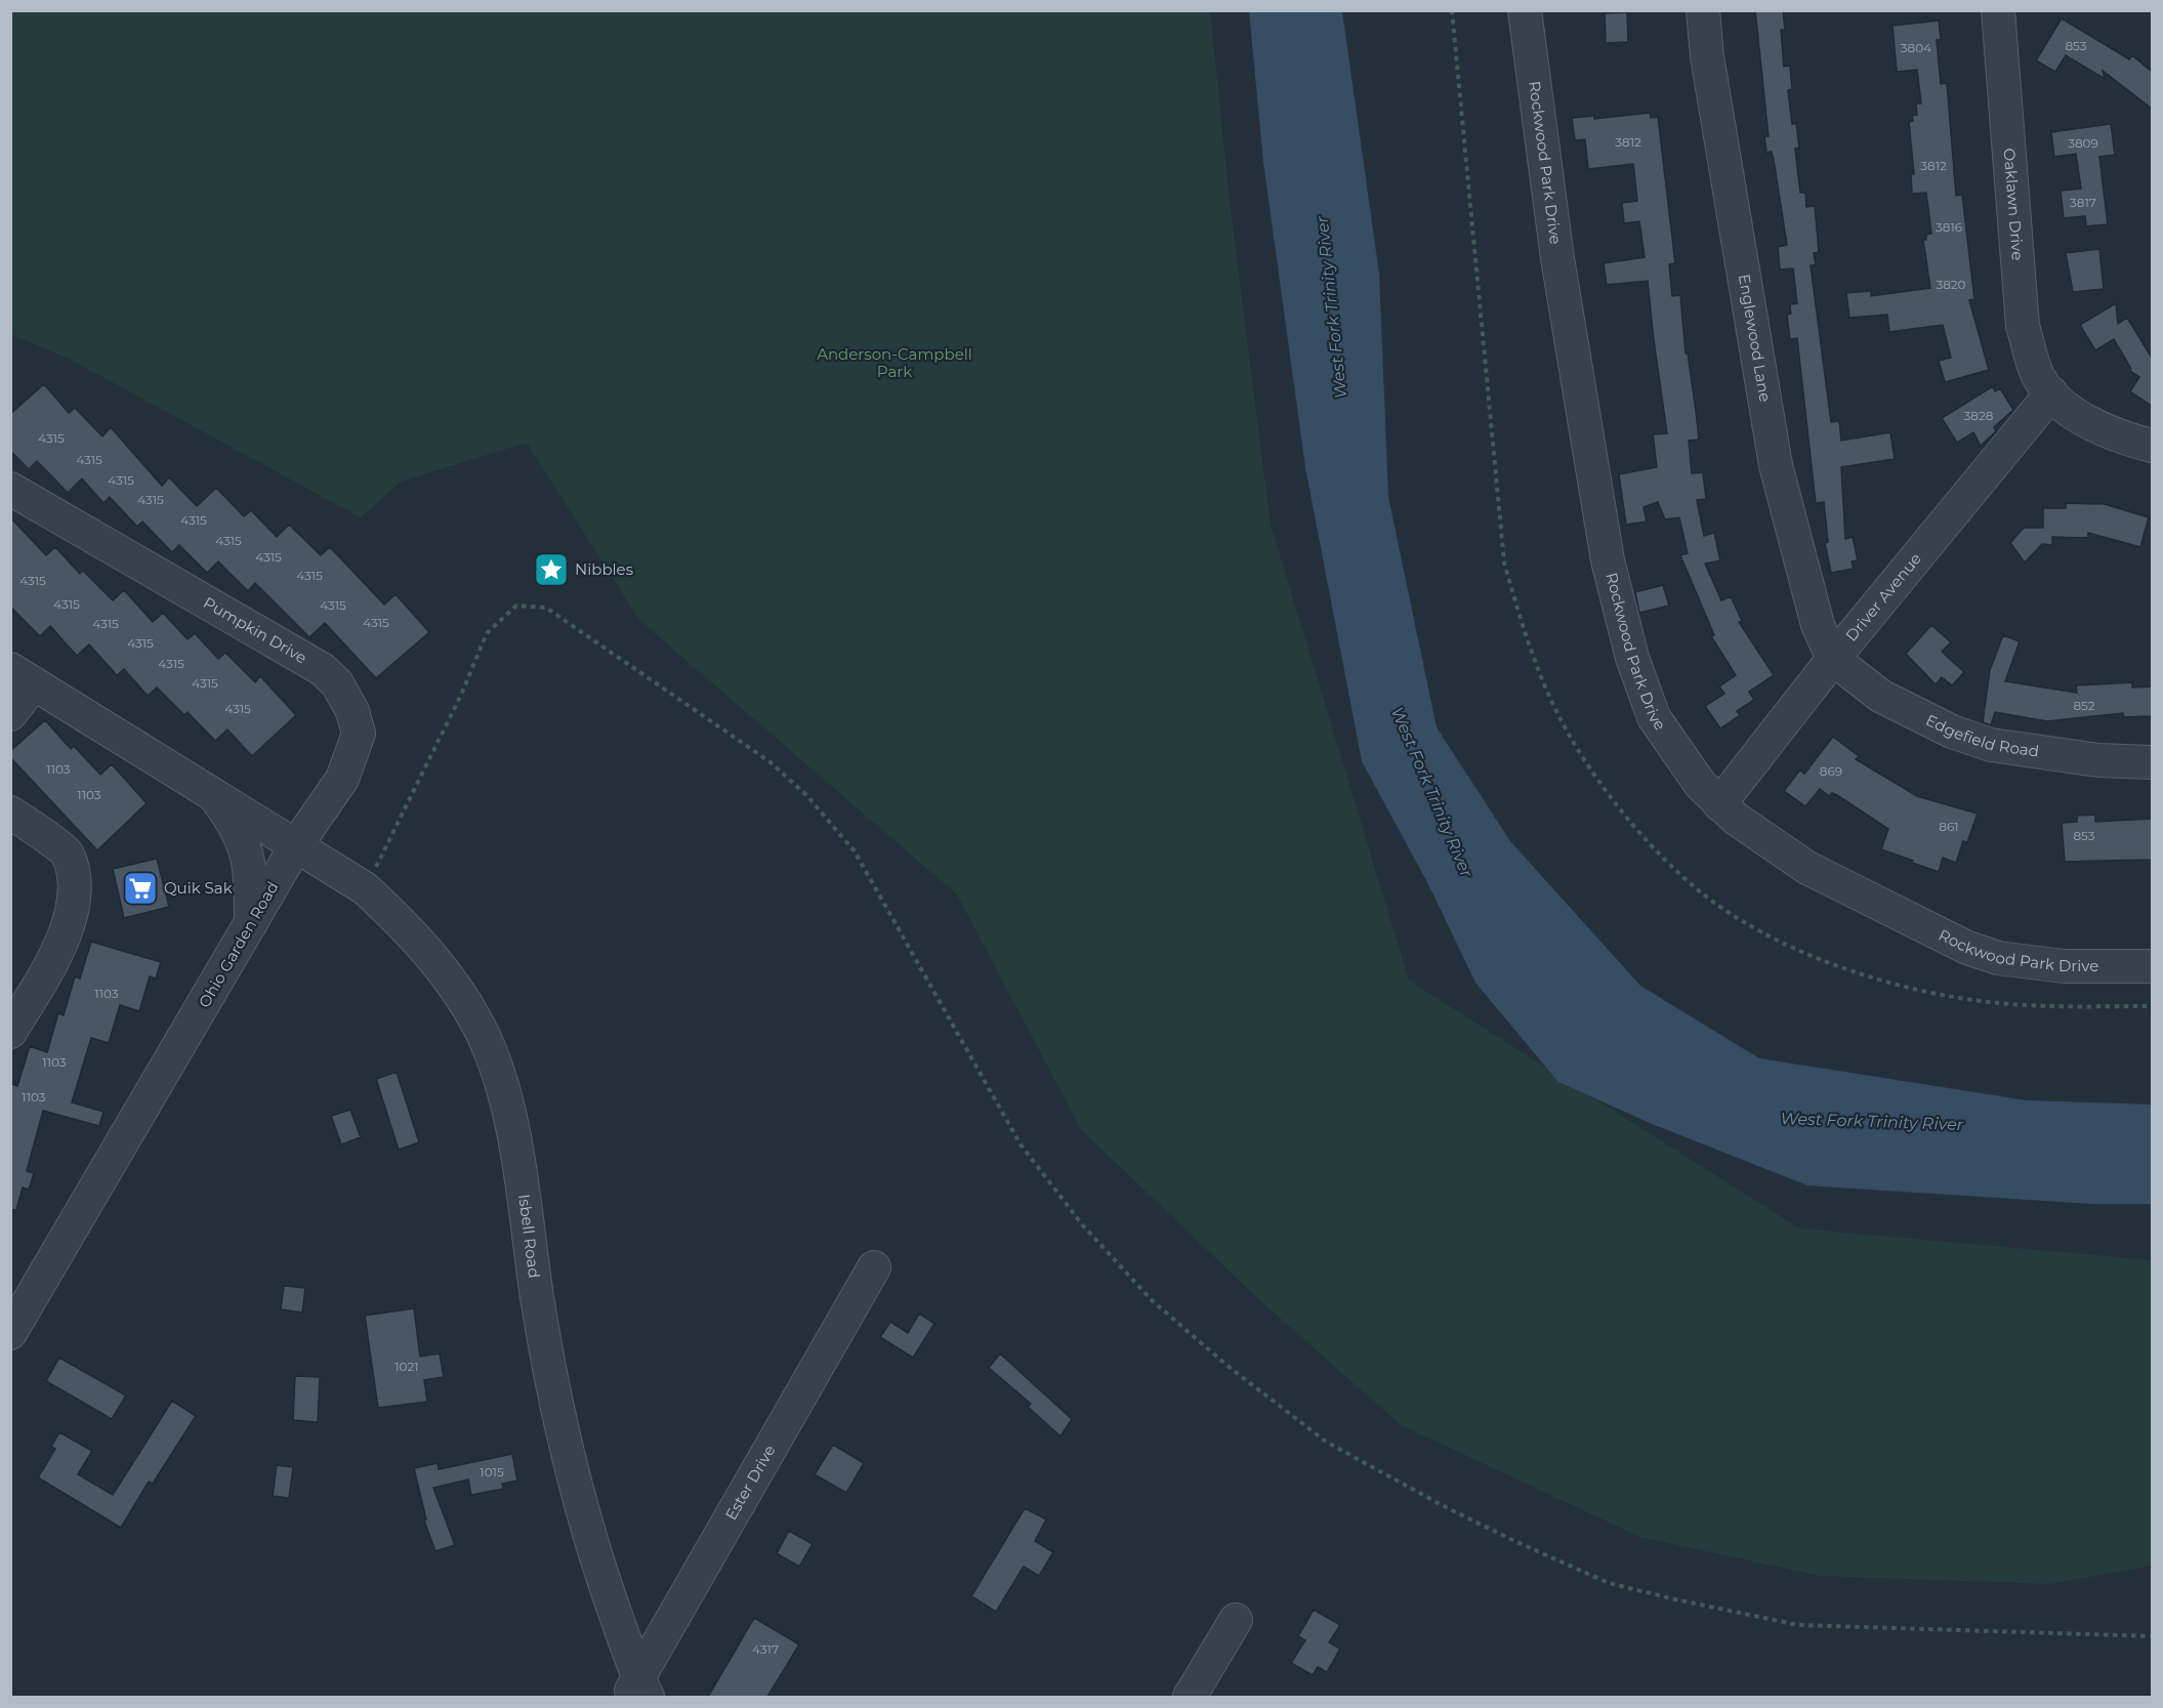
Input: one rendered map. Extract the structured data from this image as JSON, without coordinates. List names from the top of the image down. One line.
{"streets":{"street":["Rockwood Park Drive","Oaklawn Drive","Englewood Lane","Driver Avenue","Pumpkin Drive","Edgefield Road","Ohio Garden Road","Isbell Road","Ester Drive"]},"crossings":[["Rockwood Park Drive","Driver Avenue"],["Oaklawn Drive","Driver Avenue"],["Englewood Lane","Driver Avenue"],["Englewood Lane","Edgefield Road"],["Driver Avenue","Edgefield Road"],["Pumpkin Drive","Ohio Garden Road"],["Pumpkin Drive","Isbell Road"],["Ohio Garden Road","Isbell Road"],["Isbell Road","Ester Drive"]],"water":["West Fork Trinity River"],"parks":["Anderson-Campbell Park"],"places":{"place":["Nibbles"],"supermarket":["Quik Sak"]},"house_numbers":["853","3804","3812","3809","3812","3817","3816","3820","3828","4315","4315","4315","4315","4315","4315","4315","4315","4315","4315","4315","4315","4315","4315","4315","4315","852","4315","1103","869","1103","861","853","1103","1103","1103","1021","1015","4317"]}
